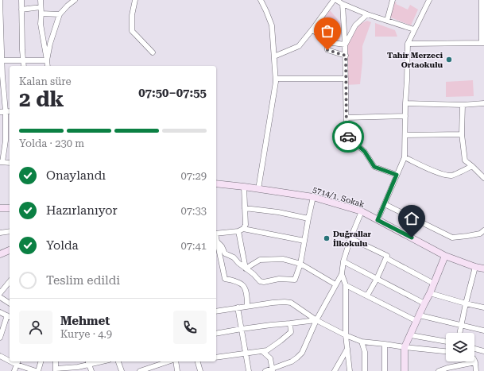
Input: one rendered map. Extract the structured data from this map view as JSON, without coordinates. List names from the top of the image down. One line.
{"streets":{"main road":["5714/1. Sokak"]},"places":["Tahir Merzeci Ortaokulu","Duğrallar İlkokulu"],"page":{"heading":["2 dk","Kalan süre","07:50–07:55"],"panel":["Mehmet","Kurye · 4.9"],"bar":"Yolda · 230 m","list":[["Onaylandı","07:29"],["Hazırlanıyor","07:33"],["Yolda","07:41"],"Teslim edildi"]}}
